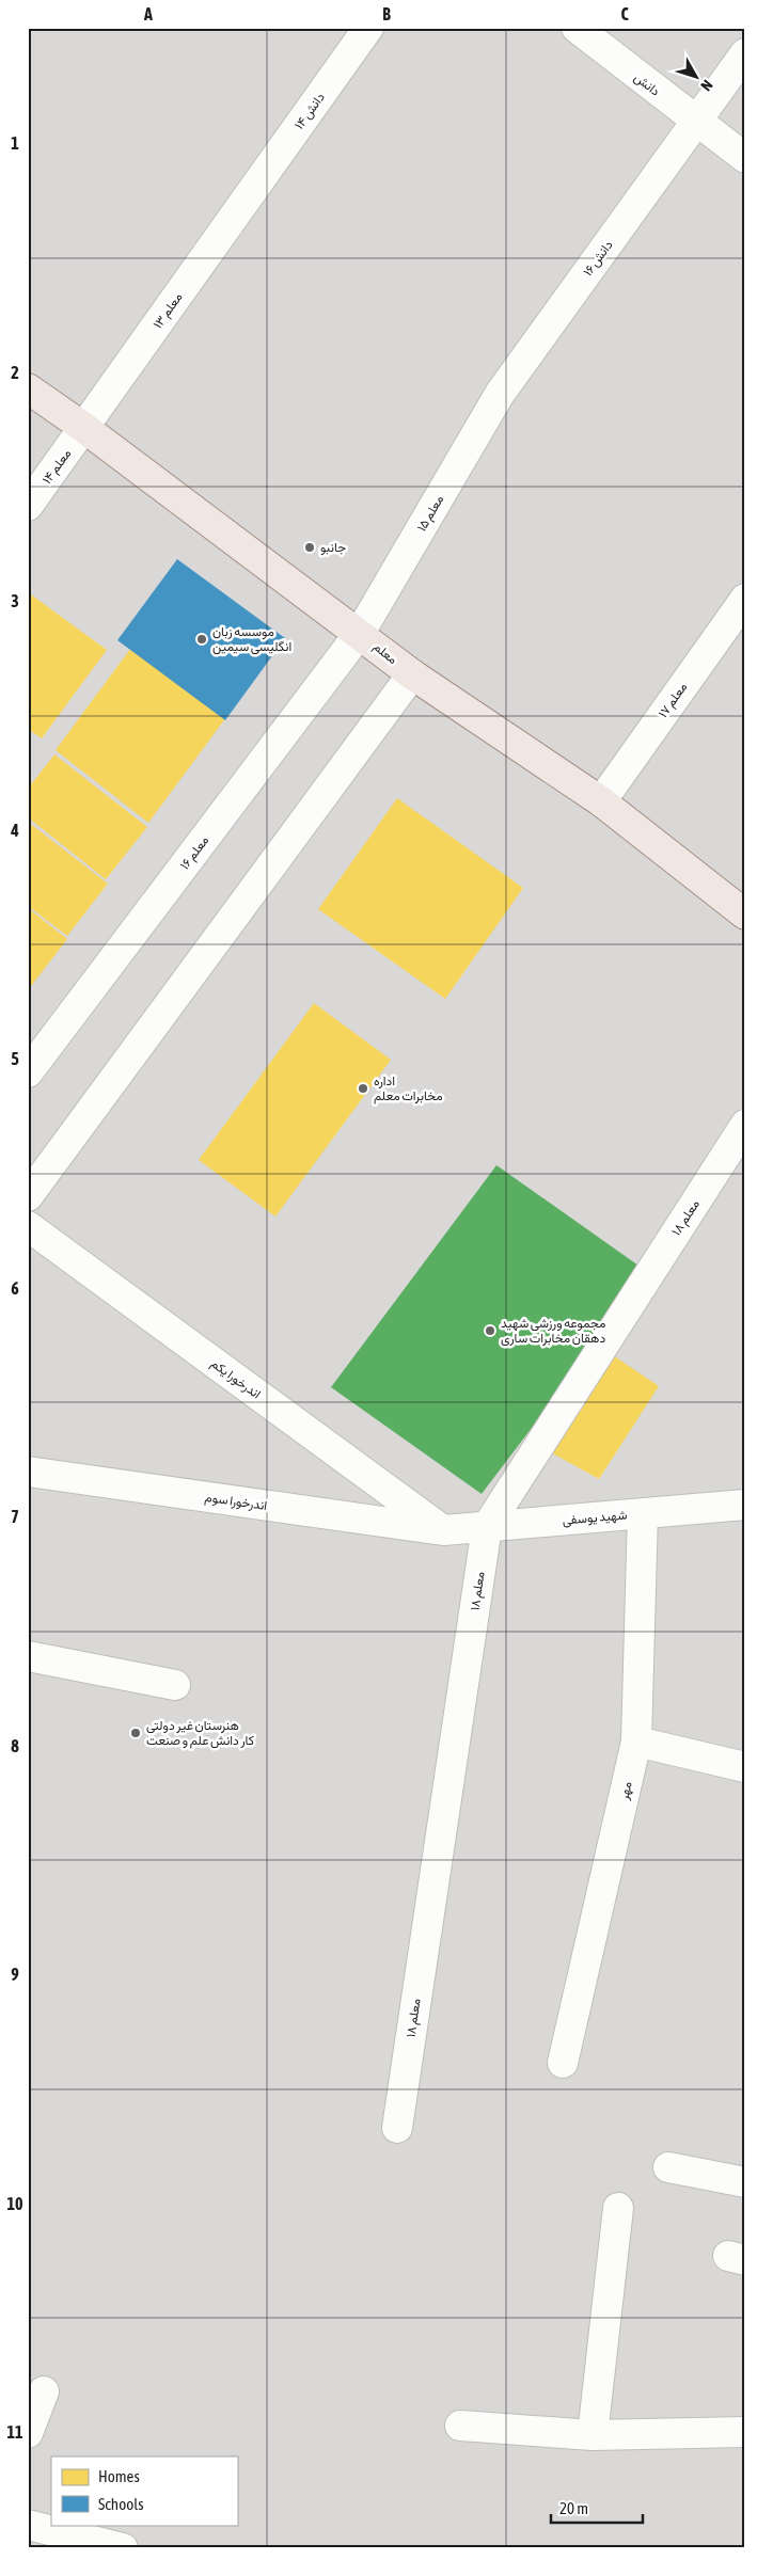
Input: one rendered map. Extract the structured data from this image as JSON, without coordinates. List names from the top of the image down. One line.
{"streets":{"main road":["معلم"],"street":["دانش","دانش ۱۴","دانش ۱۶","معلم ١٣","معلم ۱۴","معلم ۱۵","معلم ١٧","معلم ۱۶","معلم ۱۸","اندرخورا یکم","اندرخورا سوم","شهید یوسفی","مهر"]},"crossings":[["دانش","دانش ۱۶"],["دانش ۱۴","معلم ١٣"],["دانش ۱۶","معلم ۱۵"],["معلم ١٣","معلم ۱۴"],["معلم ١٣","معلم"],["معلم ۱۴","معلم"],["معلم ۱۵","معلم"],["معلم ۱۵","معلم ۱۶"],["معلم","معلم ١٧"],["معلم","معلم ۱۶"],["معلم ۱۸","شهید یوسفی"],["اندرخورا یکم","اندرخورا سوم"],["اندرخورا یکم","شهید یوسفی"],["اندرخورا سوم","شهید یوسفی"],["شهید یوسفی","مهر"]],"places":["جانبو","موسسه زبان انگلیسی سیمین","اداره مخابرات معلم","مجموعه ورزشی شهید دهقان مخابرات ساری","هنرستان غیر دولتی کار دانش علم و صنعت"],"legend":["Homes","Schools"],"scale_bar":"20 m","north":"bottom right","grid":{"columns":["A","B","C"],"rows":["1","2","3","4","5","6","7","8","9","10","11"]}}
